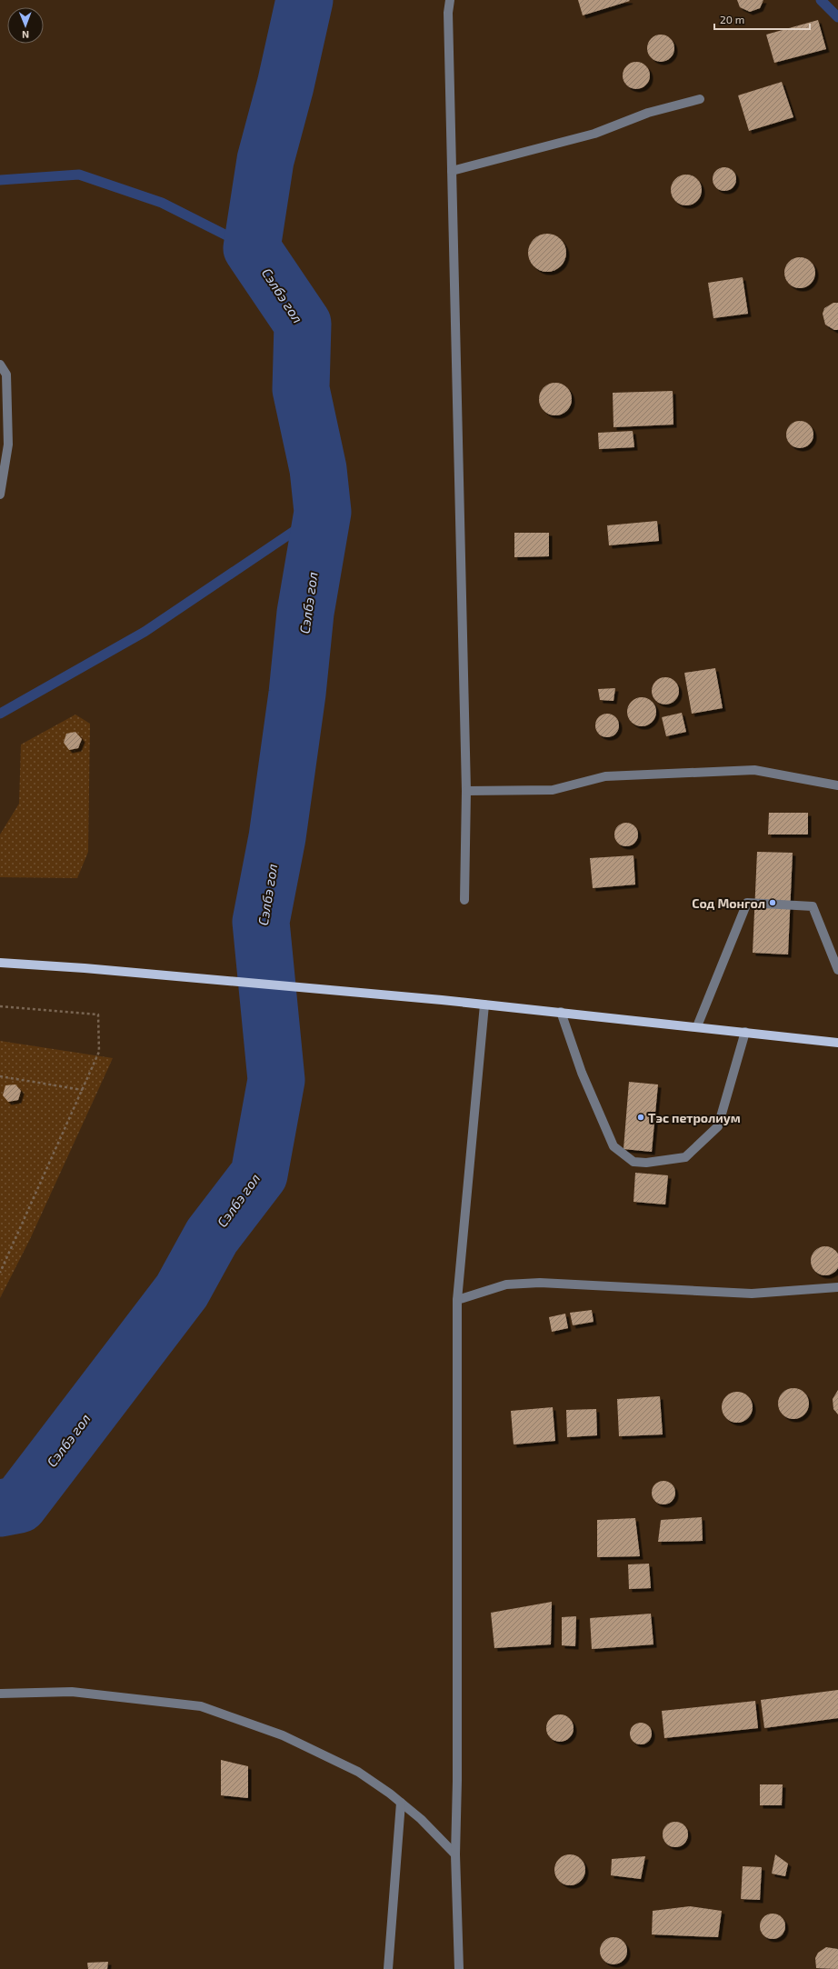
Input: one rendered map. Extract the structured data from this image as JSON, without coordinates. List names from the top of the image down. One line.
{"water":["Сэлбэ гол"],"places":["Сод Монгол","Тэс петролиум"],"scale_bar":"20 m","north":"bottom"}
